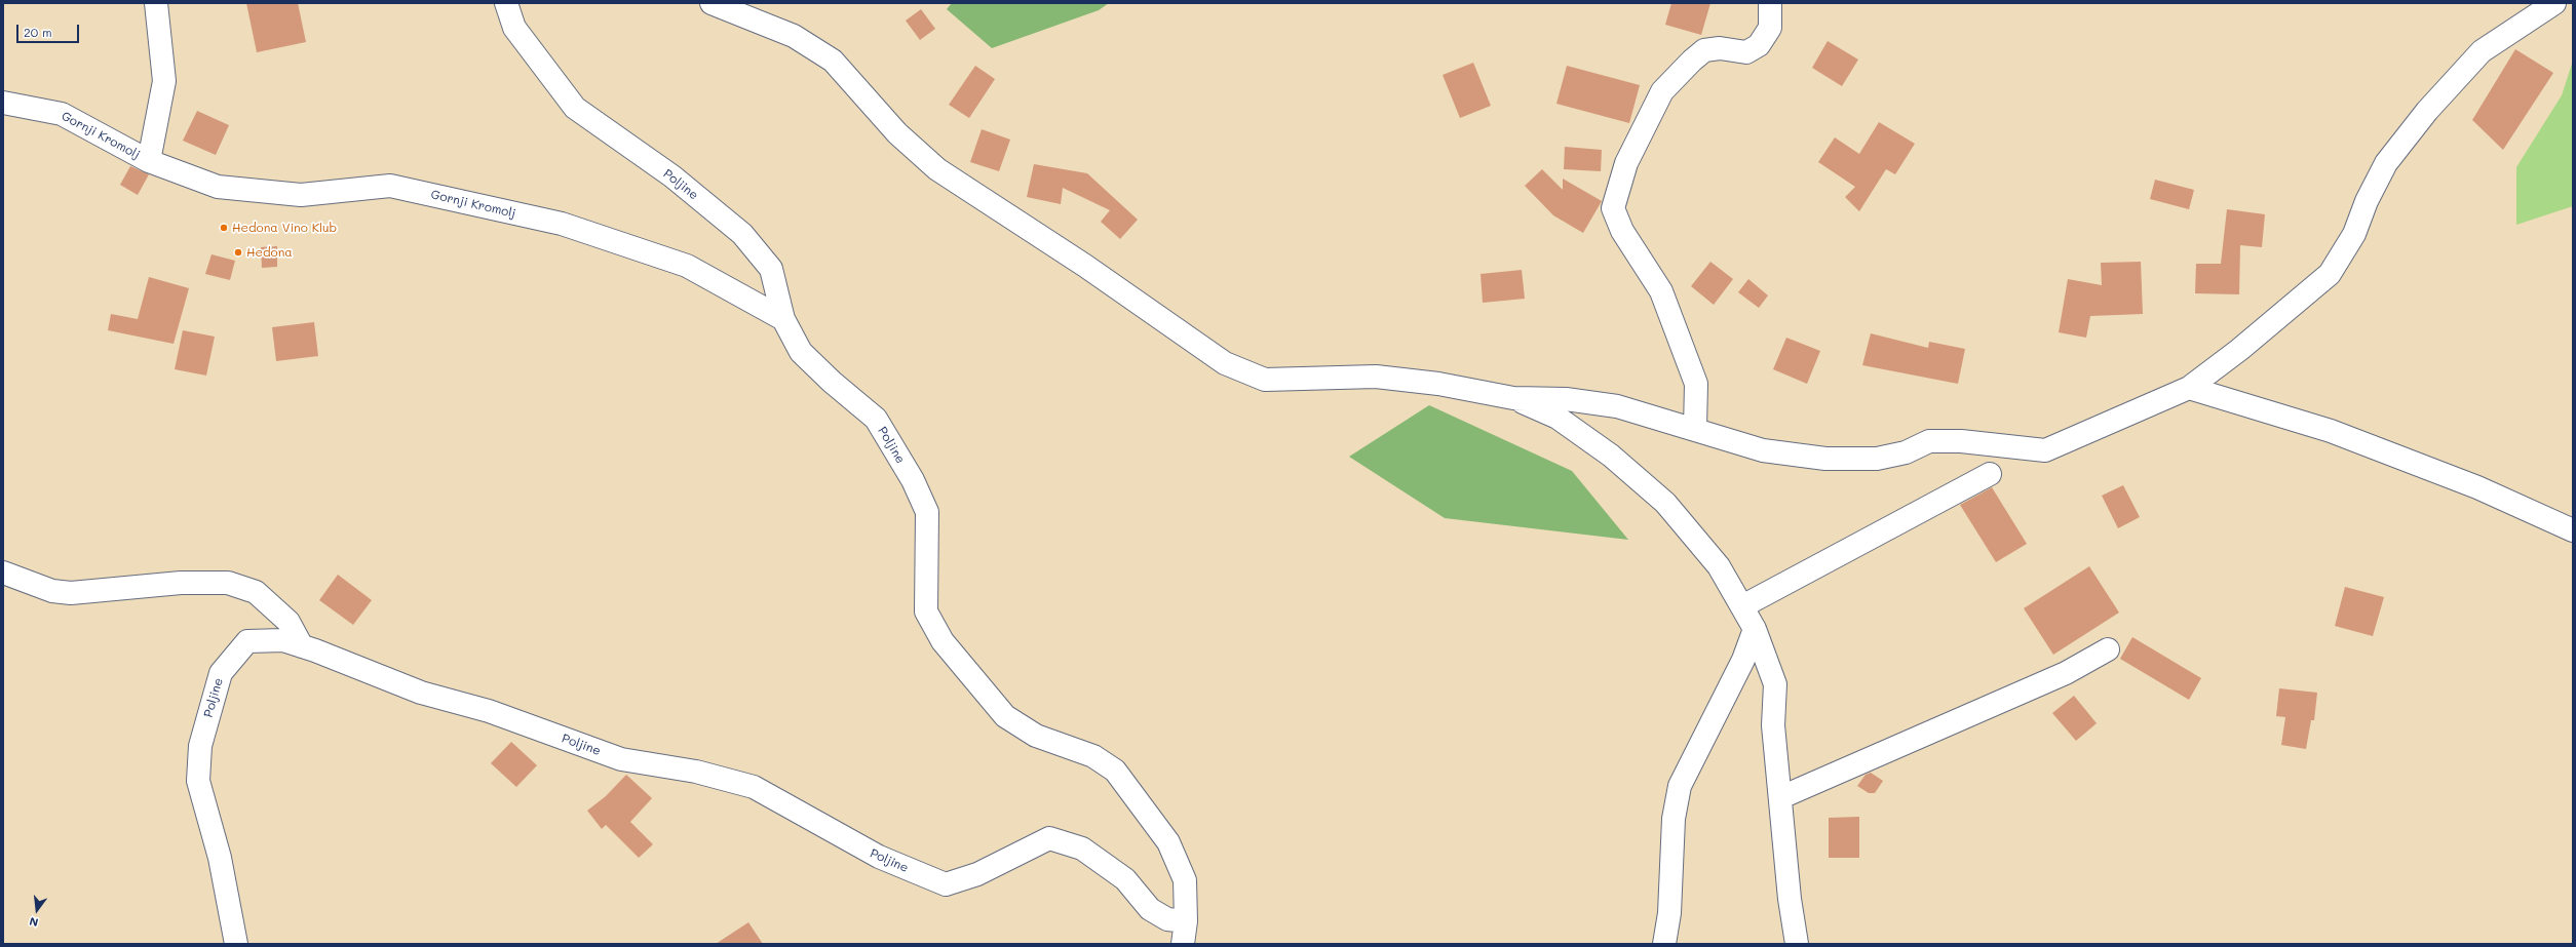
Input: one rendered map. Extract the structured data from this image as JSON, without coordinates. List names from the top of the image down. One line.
{"streets":{"street":["Gornji Kromolj","Poljine"]},"crossings":[["Gornji Kromolj","Poljine"]],"places":["Hedona Vino Klub","Hedona"],"scale_bar":"20 m","north":"bottom"}
